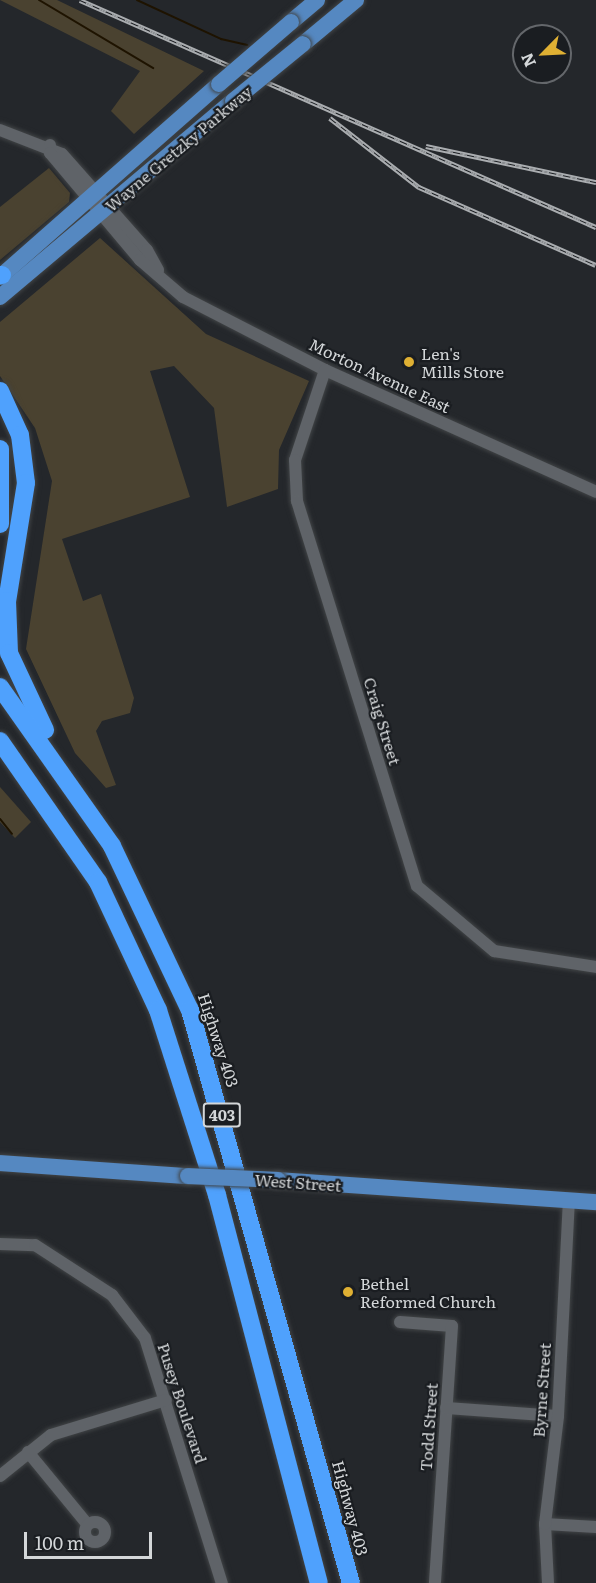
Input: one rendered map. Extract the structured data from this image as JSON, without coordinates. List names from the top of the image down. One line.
{"streets":{"highway":["Highway 403","403"],"main road":["Wayne Gretzky Parkway","West Street"],"street":["Morton Avenue East","Craig Street","Byrne Street","Pusey Boulevard","Todd Street"]},"crossings":[["Wayne Gretzky Parkway","Morton Avenue East"],["Morton Avenue East","Craig Street"],["West Street","Byrne Street"]],"places":["Len's Mills Store","Bethel Reformed Church"],"scale_bar":"100 m","north":"bottom left"}
